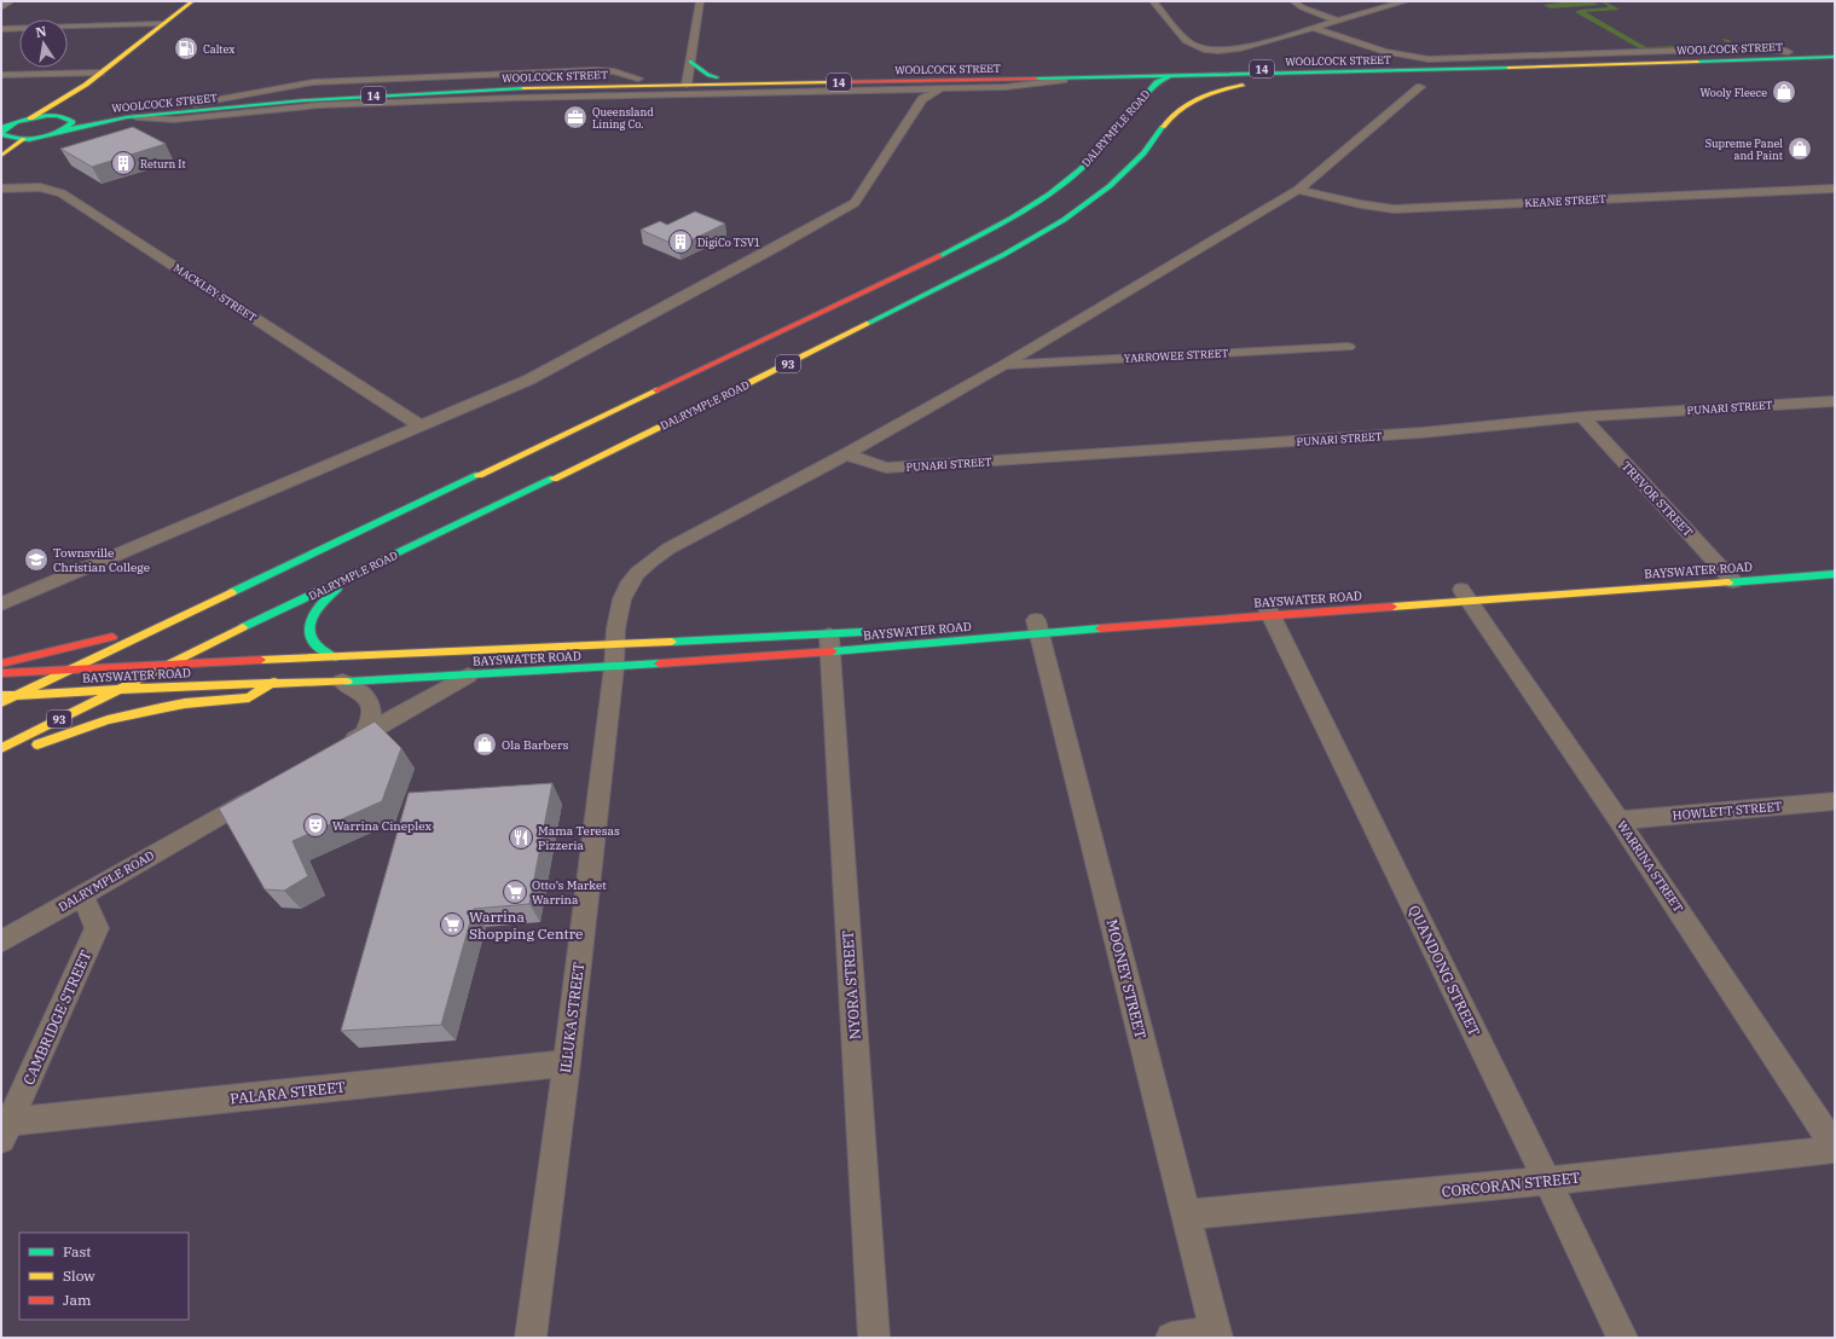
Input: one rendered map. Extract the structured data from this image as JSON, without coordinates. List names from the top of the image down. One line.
{"streets":{"main road":["WOOLCOCK STREET","14","DALRYMPLE ROAD","93","BAYSWATER ROAD"],"street":["KEANE STREET","MACKLEY STREET","YARROWEE STREET","PUNARI STREET","TREVOR STREET","HOWLETT STREET","WARRINA STREET","QUANDONG STREET","MOONEY STREET","NYORA STREET","CAMBRIDGE STREET","ILLUKA STREET","PALARA STREET","CORCORAN STREET"]},"crossings":[["WOOLCOCK STREET","14"],["WOOLCOCK STREET","DALRYMPLE ROAD"],["DALRYMPLE ROAD","BAYSWATER ROAD"],["DALRYMPLE ROAD","CAMBRIDGE STREET"],["PUNARI STREET","TREVOR STREET"],["TREVOR STREET","BAYSWATER ROAD"],["BAYSWATER ROAD","WARRINA STREET"],["BAYSWATER ROAD","QUANDONG STREET"],["BAYSWATER ROAD","MOONEY STREET"],["BAYSWATER ROAD","NYORA STREET"],["BAYSWATER ROAD","ILLUKA STREET"],["HOWLETT STREET","WARRINA STREET"],["WARRINA STREET","CORCORAN STREET"],["QUANDONG STREET","CORCORAN STREET"],["MOONEY STREET","CORCORAN STREET"],["CAMBRIDGE STREET","PALARA STREET"],["ILLUKA STREET","PALARA STREET"]],"places":{"fuel station":["Caltex"],"shop":["Wooly Fleece","Supreme Panel and Paint","Ola Barbers"],"office":["Queensland Lining Co."],"building":["Return It","DigiCo TSV1"],"school or university":["Townsville Christian College"],"theatre":["Warrina Cineplex"],"restaurant":["Mama Teresas Pizzeria"],"supermarket":["Otto’s Market Warrina","Warrina Shopping Centre"]},"legend":["Fast","Slow","Jam"],"north":"top"}
